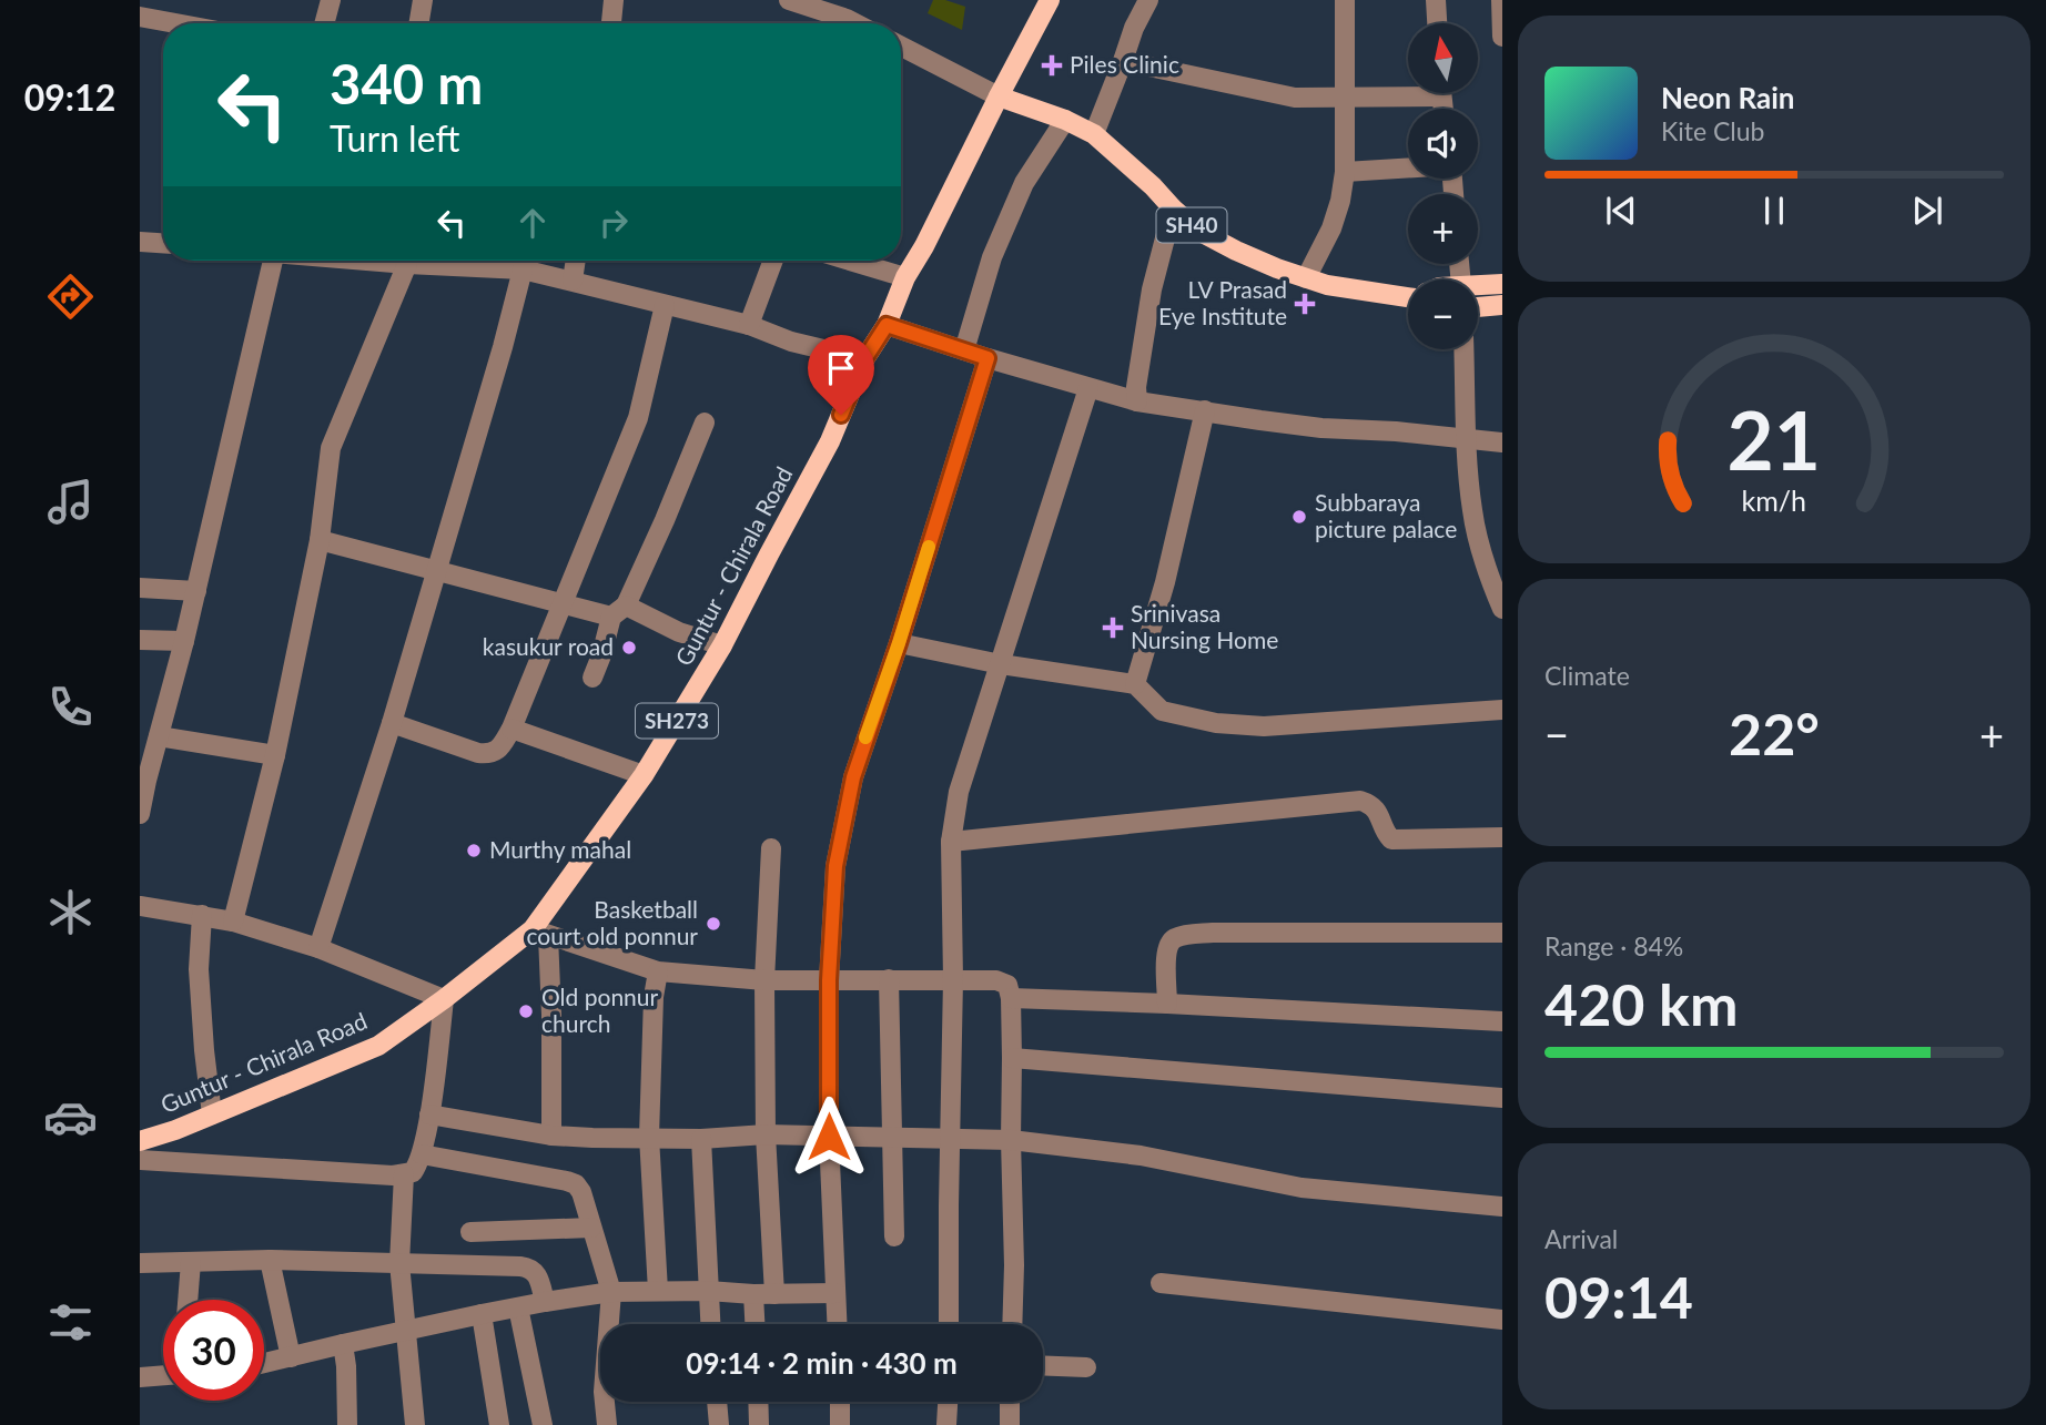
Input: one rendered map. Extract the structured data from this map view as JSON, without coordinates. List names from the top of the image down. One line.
{"streets":{"main road":["SH40","Guntur - Chirala Road","SH273"]},"crossings":[["SH40","Guntur - Chirala Road"]],"places":{"health":["Piles Clinic","LV Prasad Eye Institute","Srinivasa Nursing Home"],"other":["Subbaraya picture palace","kasukur road","Murthy mahal","Basketball court old ponnur","Old ponnur church"]},"north":"top","page":{"tabs":"09:12","map_buttons":["+","−"],"turn":["340 m","Turn left"],"song":["Neon Rain","Kite Club"],"tile":["Climate",["Range · 84%","420 km"],["Arrival","09:14"]],"heat":["−","22°","+"],"limit":"30","trip":"09:14 · 2 min · 430 m","gauge":["21","km/h"]}}
